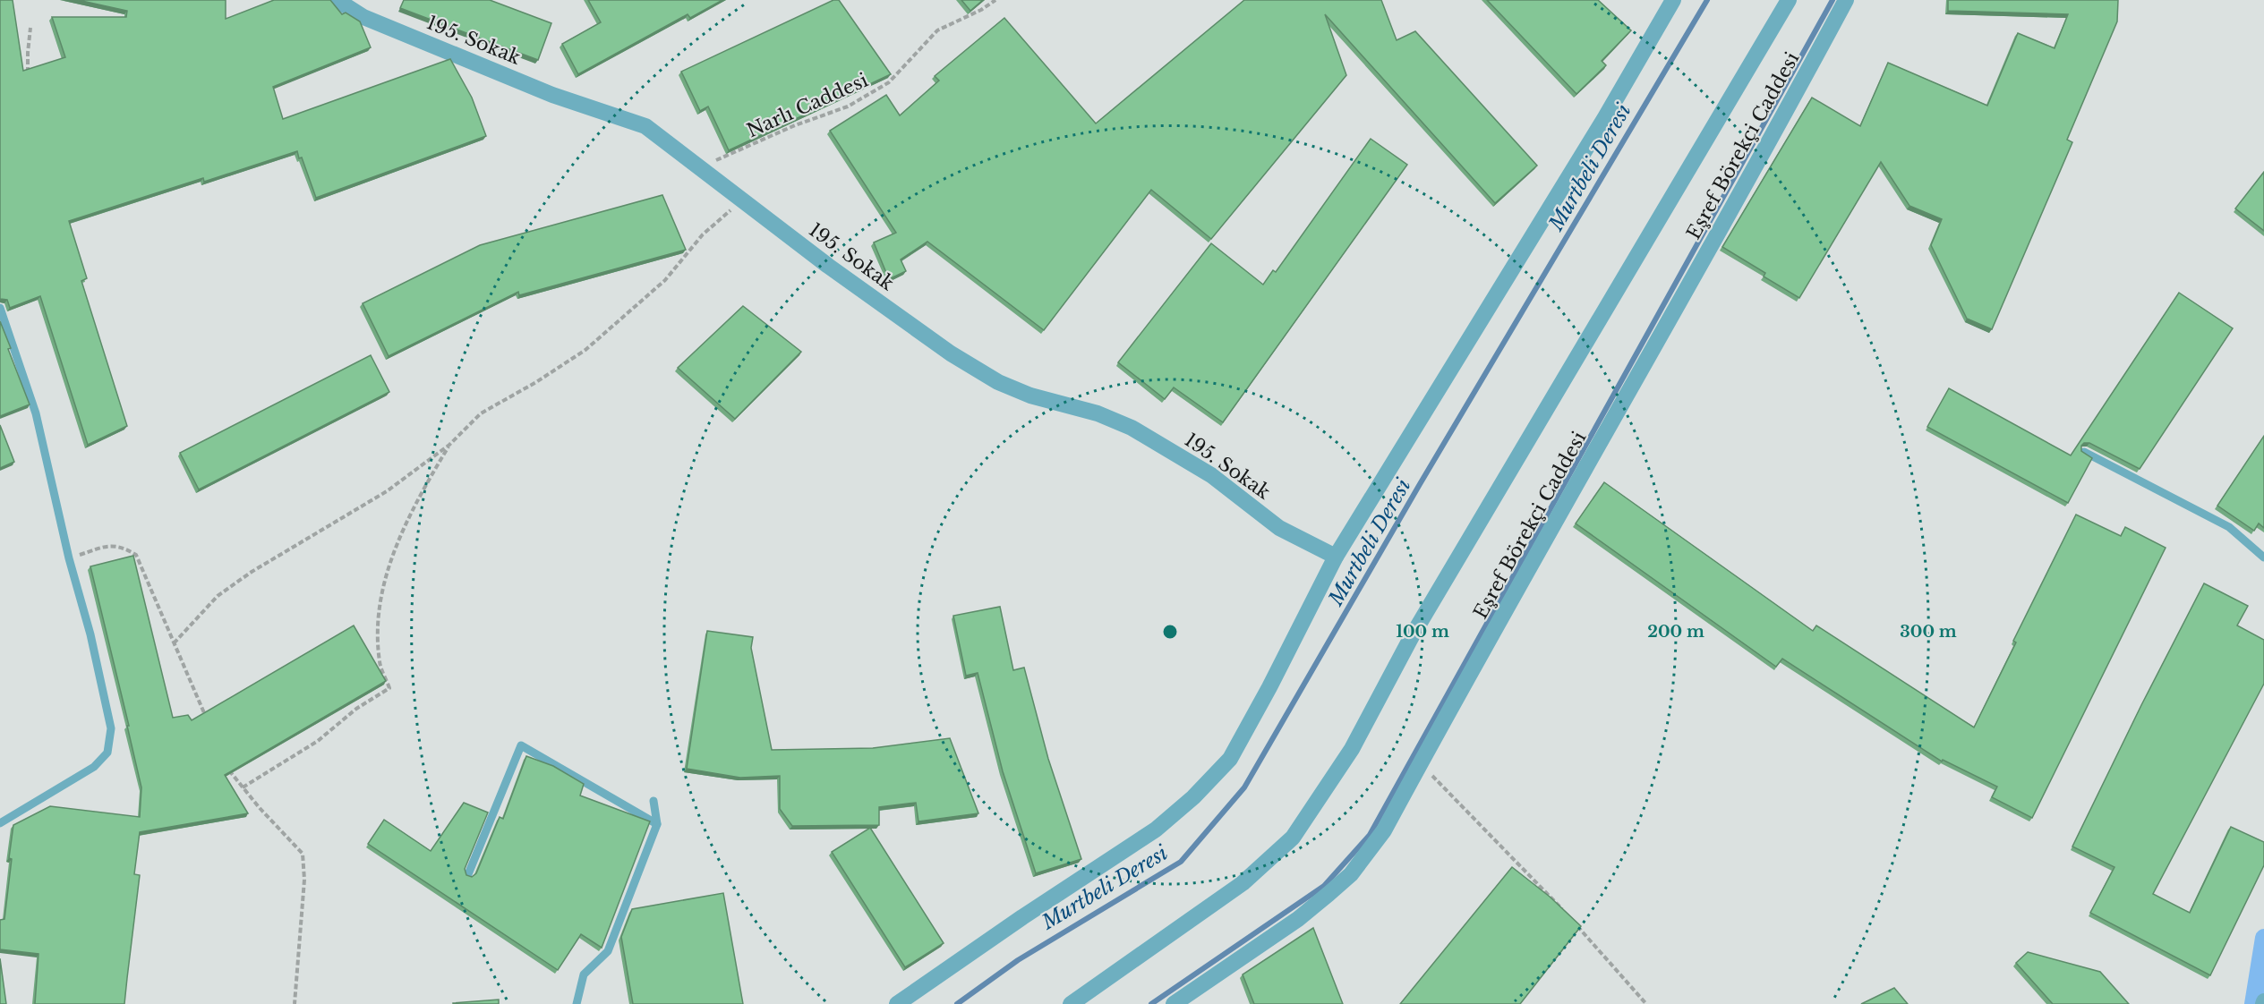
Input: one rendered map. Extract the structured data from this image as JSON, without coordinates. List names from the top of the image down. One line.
{"streets":{"street":["195. Sokak","Eşref Börekçi Caddesi"],"path":["Narlı Caddesi"]},"crossings":[["195. Sokak","Narlı Caddesi"]],"water":["Murtbeli Deresi"],"rings":["100 m","200 m","300 m"]}
